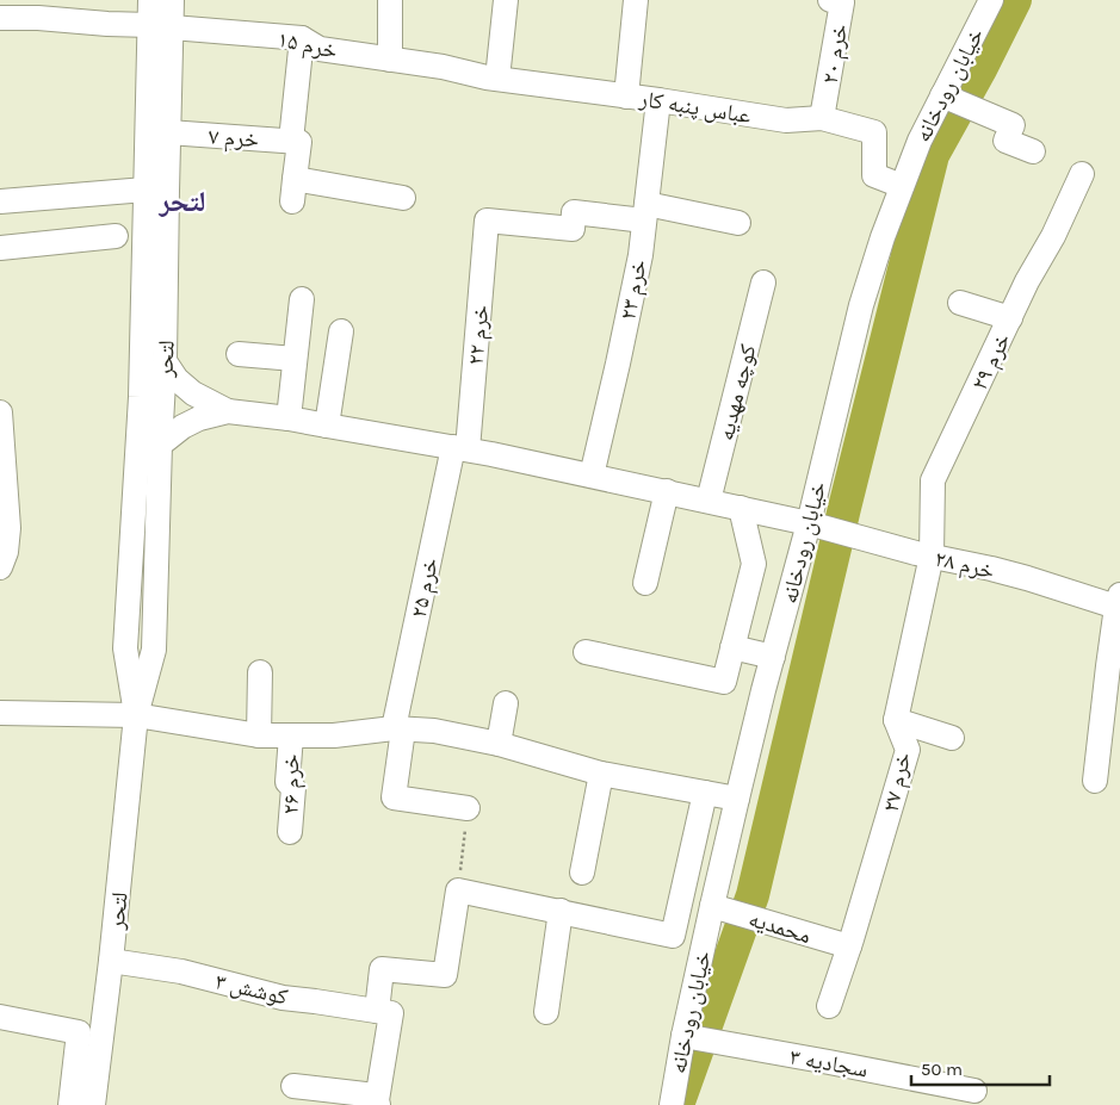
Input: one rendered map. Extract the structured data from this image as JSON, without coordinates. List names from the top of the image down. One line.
{"streets":{"street":["خرم ۱۵","خرم ۲۰","خیابان رودخانه","عباس پنبه کار","خرم ۷","خرم ۲۳","خرم ۲۲","لتحر","خرم ۲۹","کوچه مهدیه","خرم ۲۸","خرم ۲۵","خرم ۲۷","خرم ۲۶","محمدیه","کوشش ۳","سجادیه ۳"]},"crossings":[["خرم ۱۵","عباس پنبه کار"],["خرم ۱۵","لتحر"],["خرم ۲۰","عباس پنبه کار"],["خیابان رودخانه","عباس پنبه کار"],["خیابان رودخانه","خرم ۲۸"],["خیابان رودخانه","محمدیه"],["خیابان رودخانه","سجادیه ۳"],["عباس پنبه کار","خرم ۲۳"],["خرم ۷","لتحر"],["خرم ۲۳","خرم ۲۲"],["خرم ۲۳","خرم ۲۸"],["خرم ۲۲","خرم ۲۸"],["خرم ۲۲","خرم ۲۵"],["لتحر","کوشش ۳"],["خرم ۲۹","خرم ۲۸"],["خرم ۲۹","خرم ۲۷"],["کوچه مهدیه","خرم ۲۸"],["خرم ۲۸","خرم ۲۵"],["خرم ۲۸","خرم ۲۷"],["خرم ۲۷","محمدیه"]],"districts":["لتحر"],"scale_bar":"50 m"}
